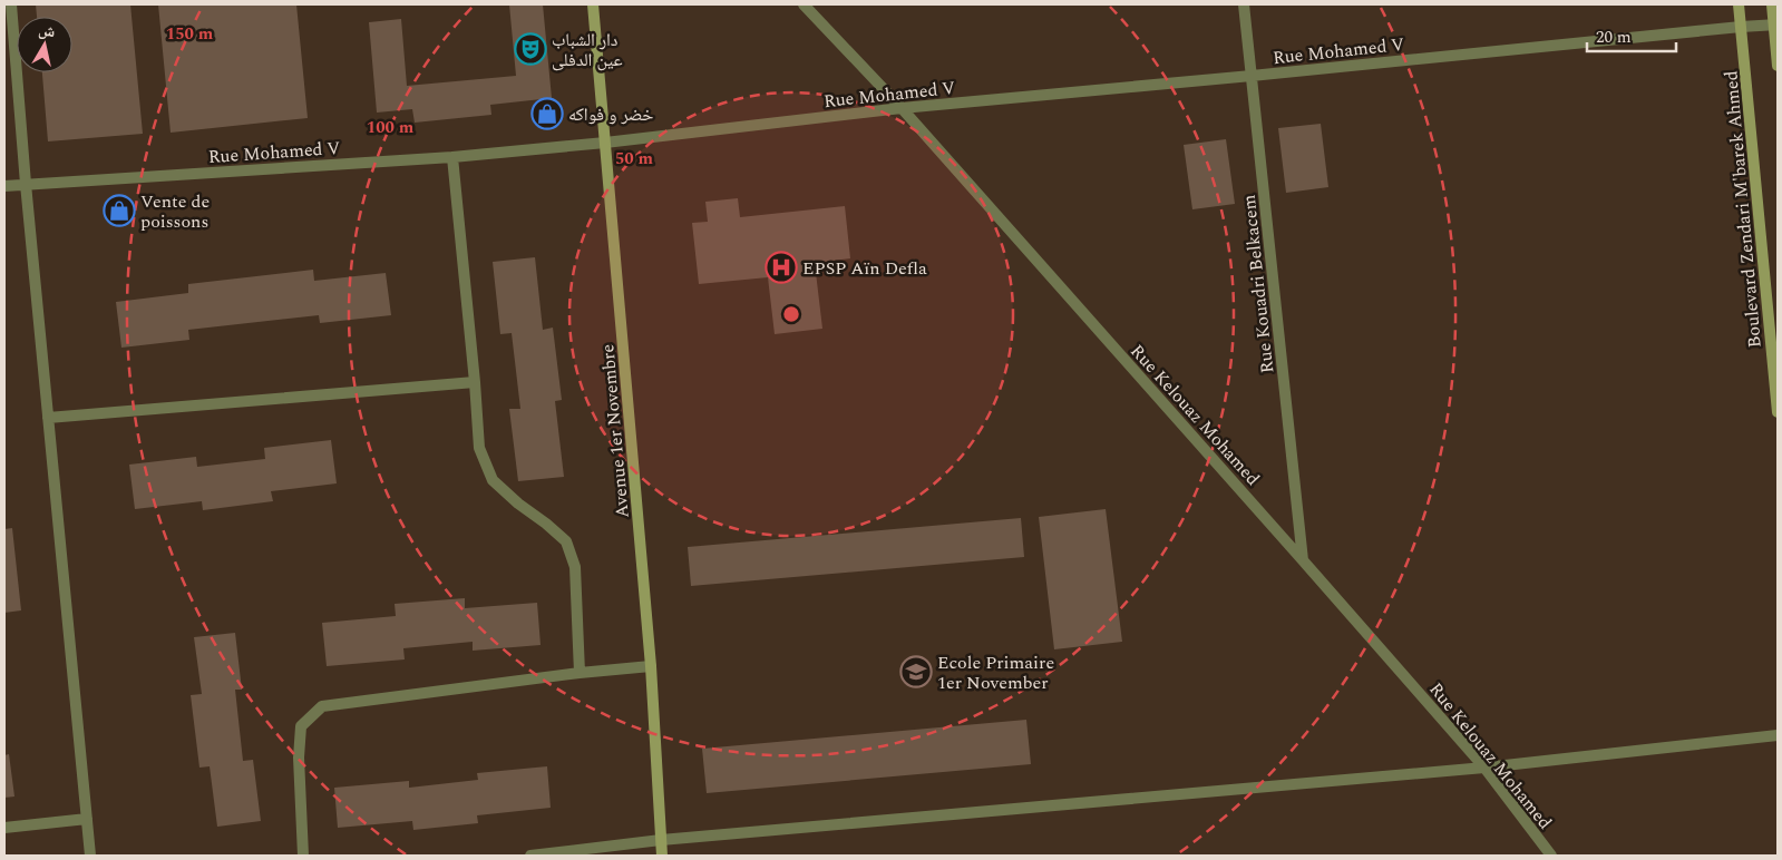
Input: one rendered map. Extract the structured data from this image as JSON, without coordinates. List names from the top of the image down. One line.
{"streets":{"main road":["Boulevard Zendari M'barek Ahmed","Avenue 1er Novembre"],"street":["Rue Mohamed V","Rue Kouadri Belkacem","Rue Kelouaz Mohamed"]},"crossings":[["Rue Mohamed V","Boulevard Zendari M'barek Ahmed"],["Rue Mohamed V","Rue Kouadri Belkacem"],["Rue Mohamed V","Rue Kelouaz Mohamed"],["Rue Mohamed V","Avenue 1er Novembre"],["Rue Kouadri Belkacem","Rue Kelouaz Mohamed"]],"places":{"theatre":["دار الشباب عين الدفلى"],"shop":["خضر و فواكه","Vente de poissons"],"hospital":["EPSP Aïn Defla"],"school or university":["Ecole Primaire 1er November"]},"scale_bar":"20 m","north":"top","rings":["150 m","100 m","50 m"]}
